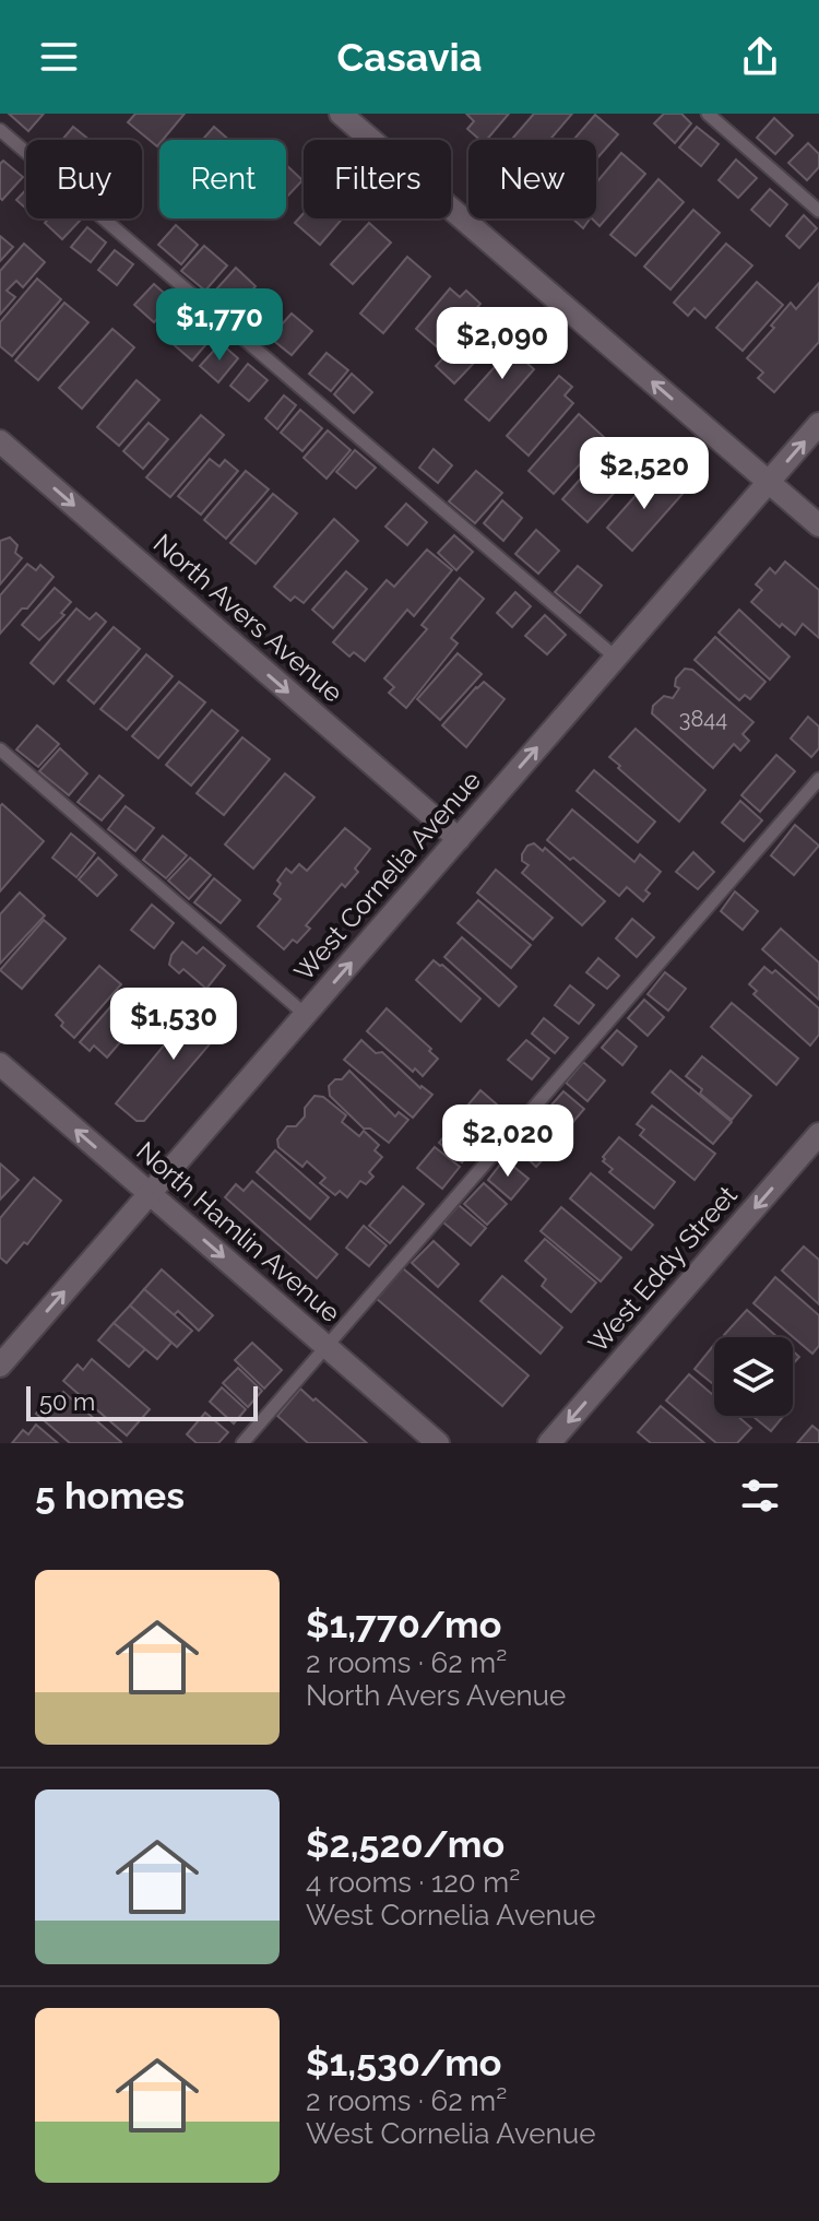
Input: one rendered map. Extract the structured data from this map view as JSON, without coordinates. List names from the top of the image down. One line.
{"streets":{"street":["North Avers Avenue","West Cornelia Avenue","North Hamlin Avenue","West Eddy Street"]},"crossings":[["North Avers Avenue","West Cornelia Avenue"],["West Cornelia Avenue","North Hamlin Avenue"]],"one_way":["North Avers Avenue","West Cornelia Avenue","West Eddy Street"],"house_numbers":["3844"],"scale_bar":"50 m","page":{"header":"Casavia","chip":["Buy","Rent","Filters","New"],"price":["$1,770","$2,090","$2,520","$1,530","$2,020"],"scale":"50 m","heading":"5 homes","list":[{"name":"$1,770/mo","note":"2 rooms · 62 m² · North Avers Avenue"},{"name":"$2,520/mo","note":"4 rooms · 120 m² · West Cornelia Avenue"},{"name":"$1,530/mo","note":"2 rooms · 62 m² · West Cornelia Avenue"}]}}
